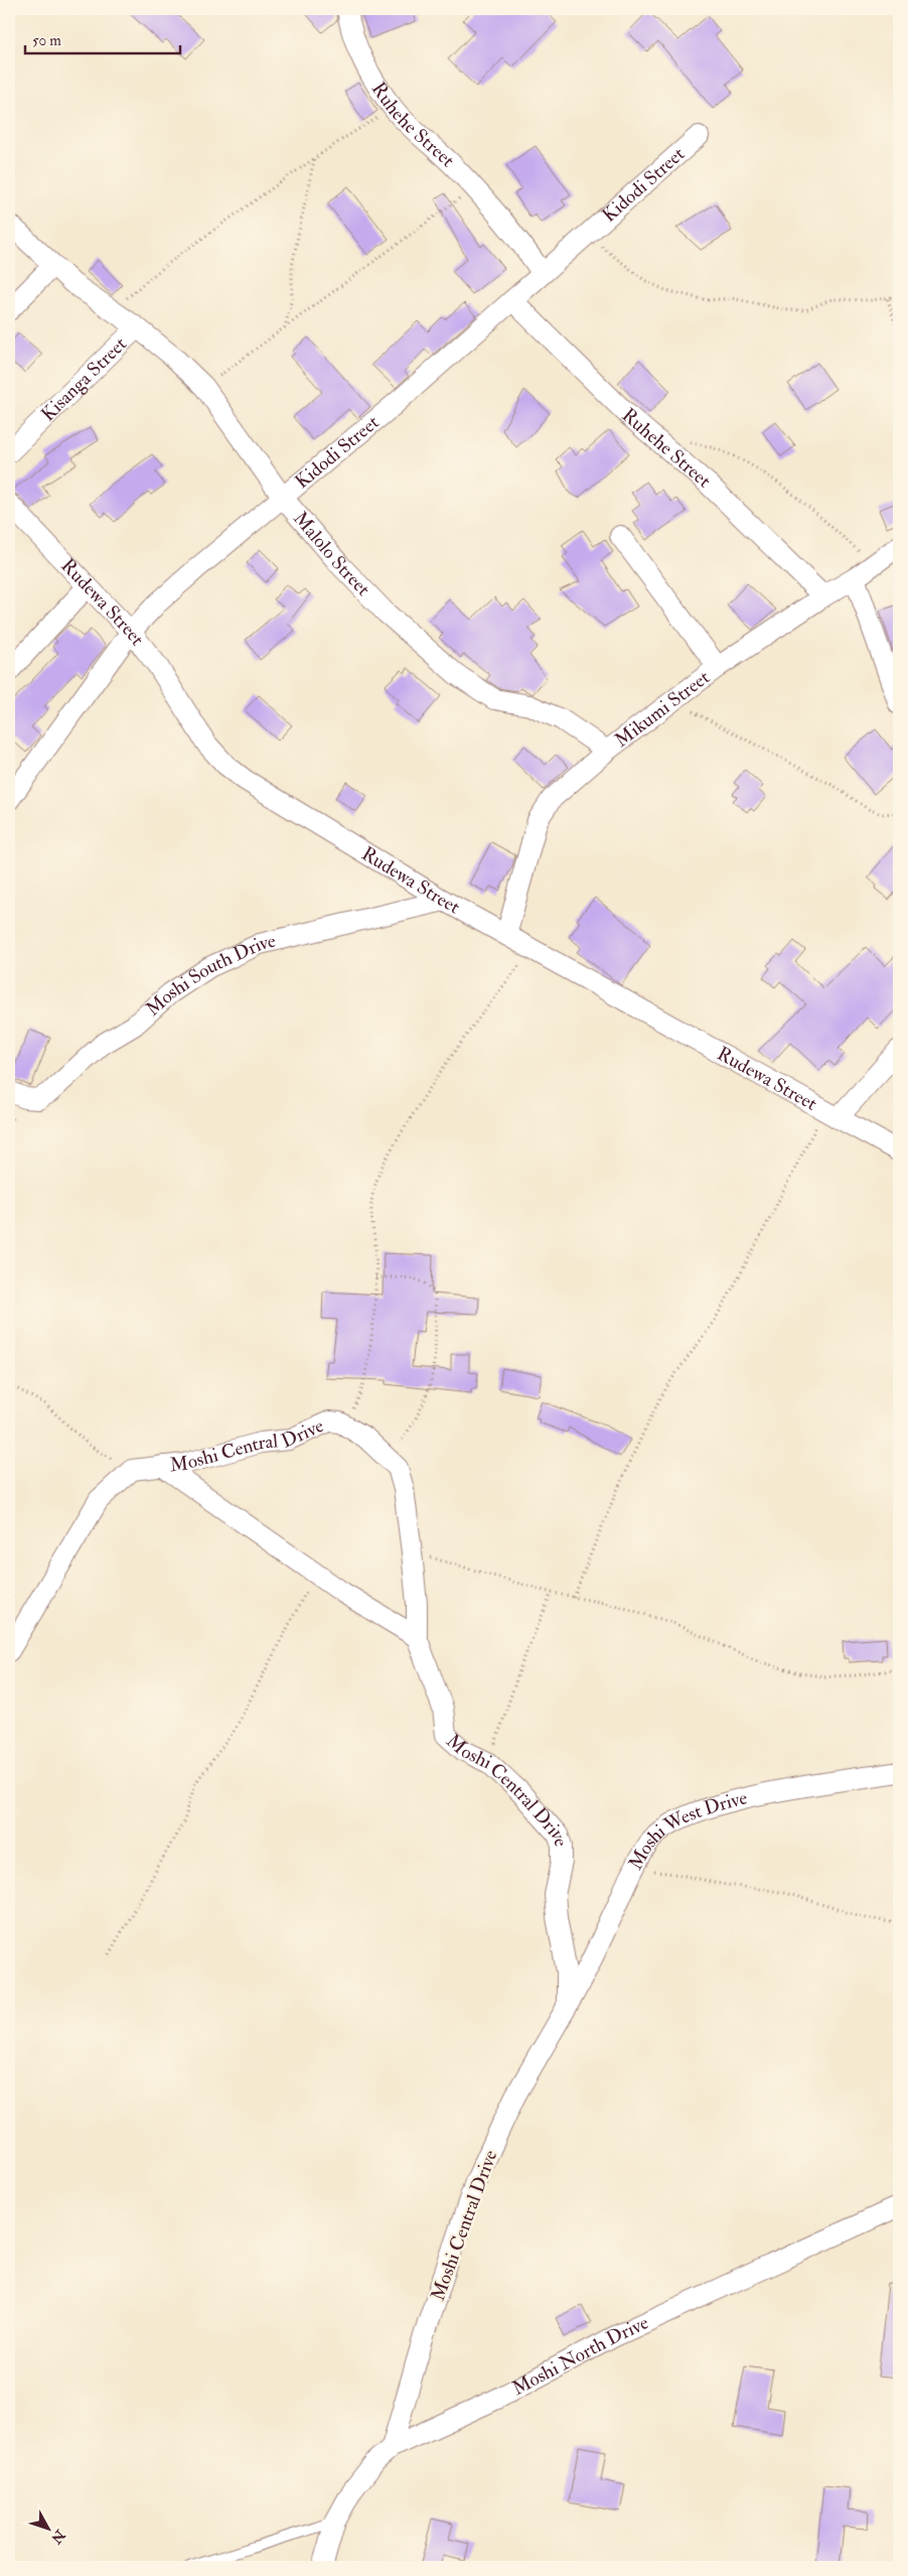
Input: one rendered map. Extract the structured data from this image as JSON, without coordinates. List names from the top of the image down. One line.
{"streets":{"street":["Ruhehe Street","Kidodi Street","Kisanga Street","Malolo Street","Rudewa Street","Mikumi Street","Moshi South Drive","Moshi Central Drive","Moshi West Drive","Moshi North Drive"]},"crossings":[["Ruhehe Street","Kidodi Street"],["Ruhehe Street","Mikumi Street"],["Kidodi Street","Malolo Street"],["Kidodi Street","Rudewa Street"],["Kisanga Street","Malolo Street"],["Malolo Street","Mikumi Street"],["Rudewa Street","Mikumi Street"],["Rudewa Street","Moshi South Drive"],["Moshi Central Drive","Moshi West Drive"],["Moshi Central Drive","Moshi North Drive"]],"scale_bar":"50 m","north":"bottom right"}
